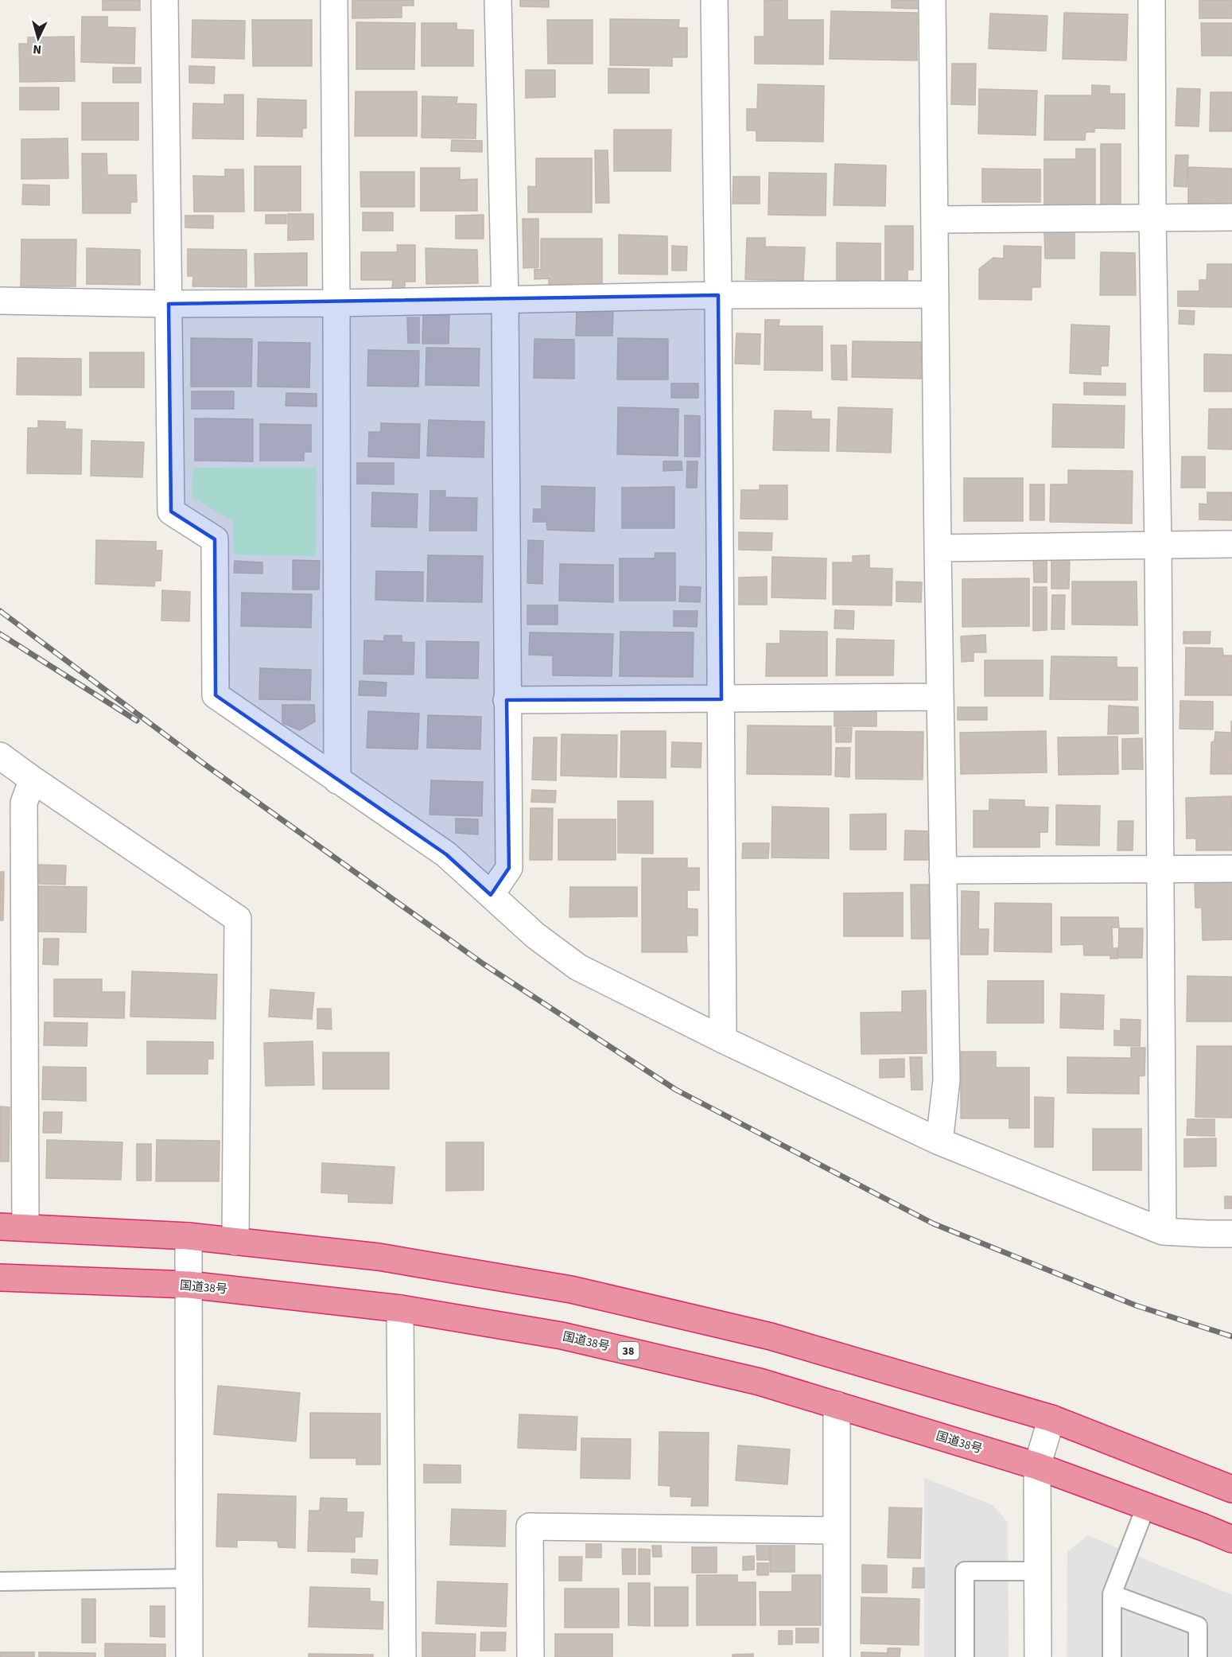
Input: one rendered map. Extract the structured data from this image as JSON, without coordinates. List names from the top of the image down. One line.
{"streets":{"highway":["国道38号","38"]},"north":"bottom"}
